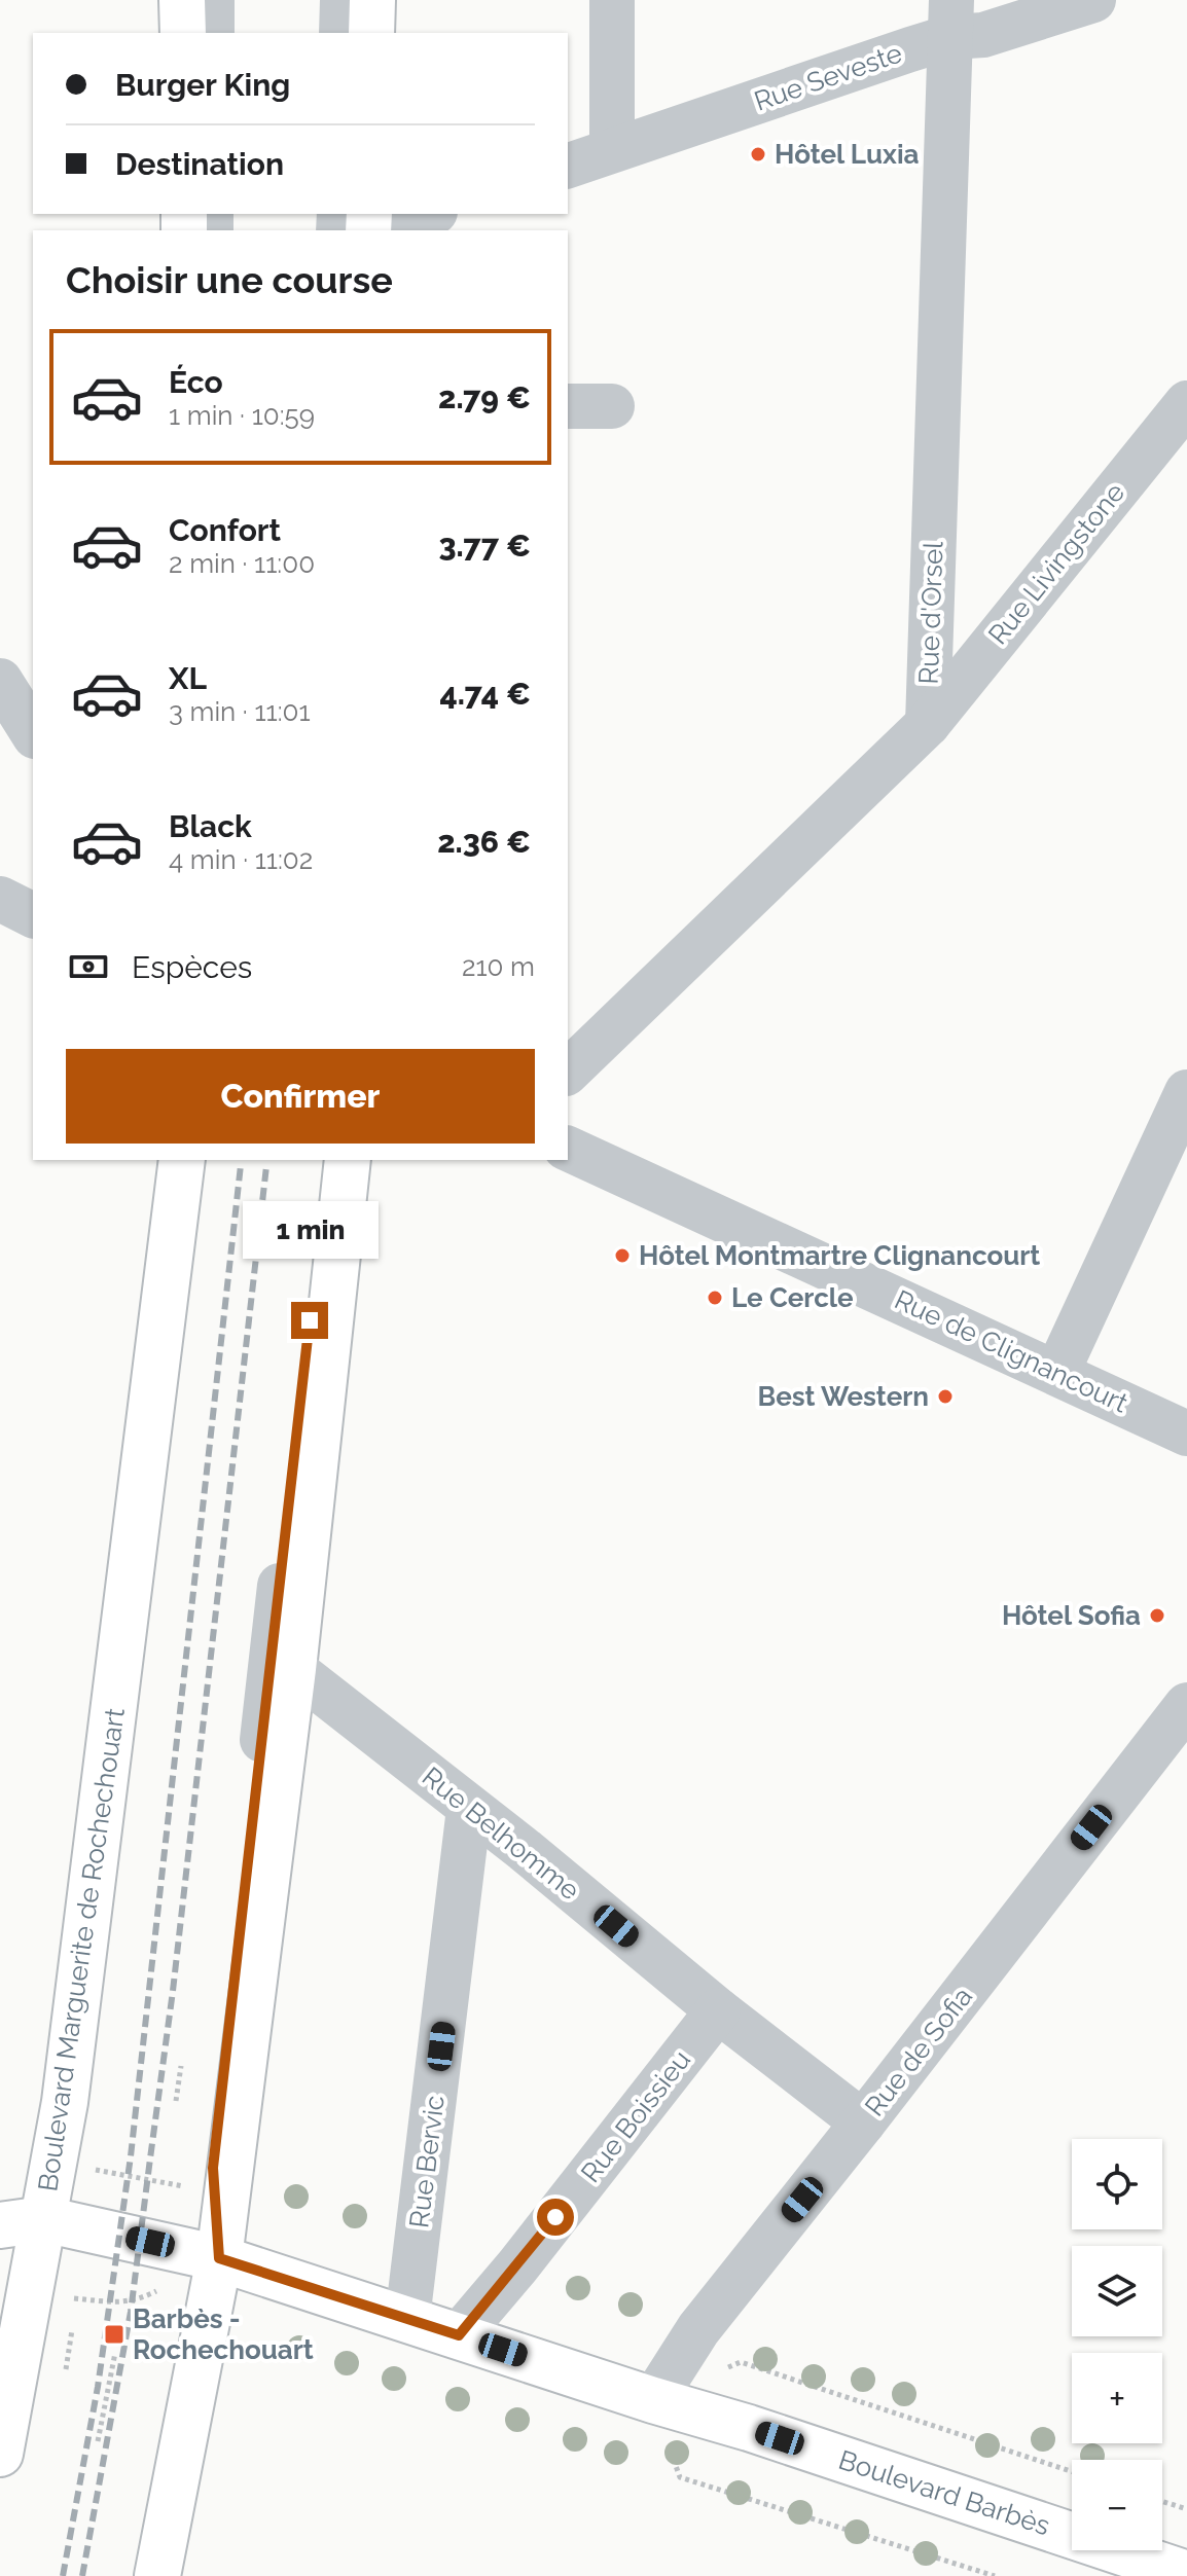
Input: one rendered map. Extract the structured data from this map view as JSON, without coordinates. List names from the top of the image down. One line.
{"streets":{"main road":["Boulevard Marguerite de Rochechouart","Boulevard Barbès"],"street":["Rue Seveste","Rue Livingstone","Rue d'Orsel","Rue de Clignancourt","Rue Belhomme","Rue de Sofia","Rue Boissieu","Rue Bervic"]},"crossings":[["Rue Seveste","Rue d'Orsel"],["Rue Livingstone","Rue d'Orsel"],["Rue Belhomme","Rue de Sofia"],["Rue Belhomme","Rue Boissieu"],["Rue Belhomme","Rue Bervic"],["Boulevard Marguerite de Rochechouart","Boulevard Barbès"],["Rue de Sofia","Boulevard Barbès"],["Rue Boissieu","Boulevard Barbès"],["Rue Bervic","Boulevard Barbès"]],"places":{"other":["Hôtel Luxia","Hôtel Montmartre Clignancourt","Le Cercle","Best Western","Hôtel Sofia"],"transit":["Barbès - Rochechouart"]},"page":{"banner":["Burger King","Destination"],"heading":"Choisir une course","list":[{"name":"Éco","note":"1 min · 10:59","value":"2.79 €"},{"name":"Confort","note":"2 min · 11:00","value":"3.77 €"},{"name":"XL","note":"3 min · 11:01","value":"4.74 €"},{"name":"Black","note":"4 min · 11:02","value":"2.36 €"}],"pay":["Espèces","210 m"],"buttons":"Confirmer","bubble":"1 min","map_buttons":["+","−"]}}
